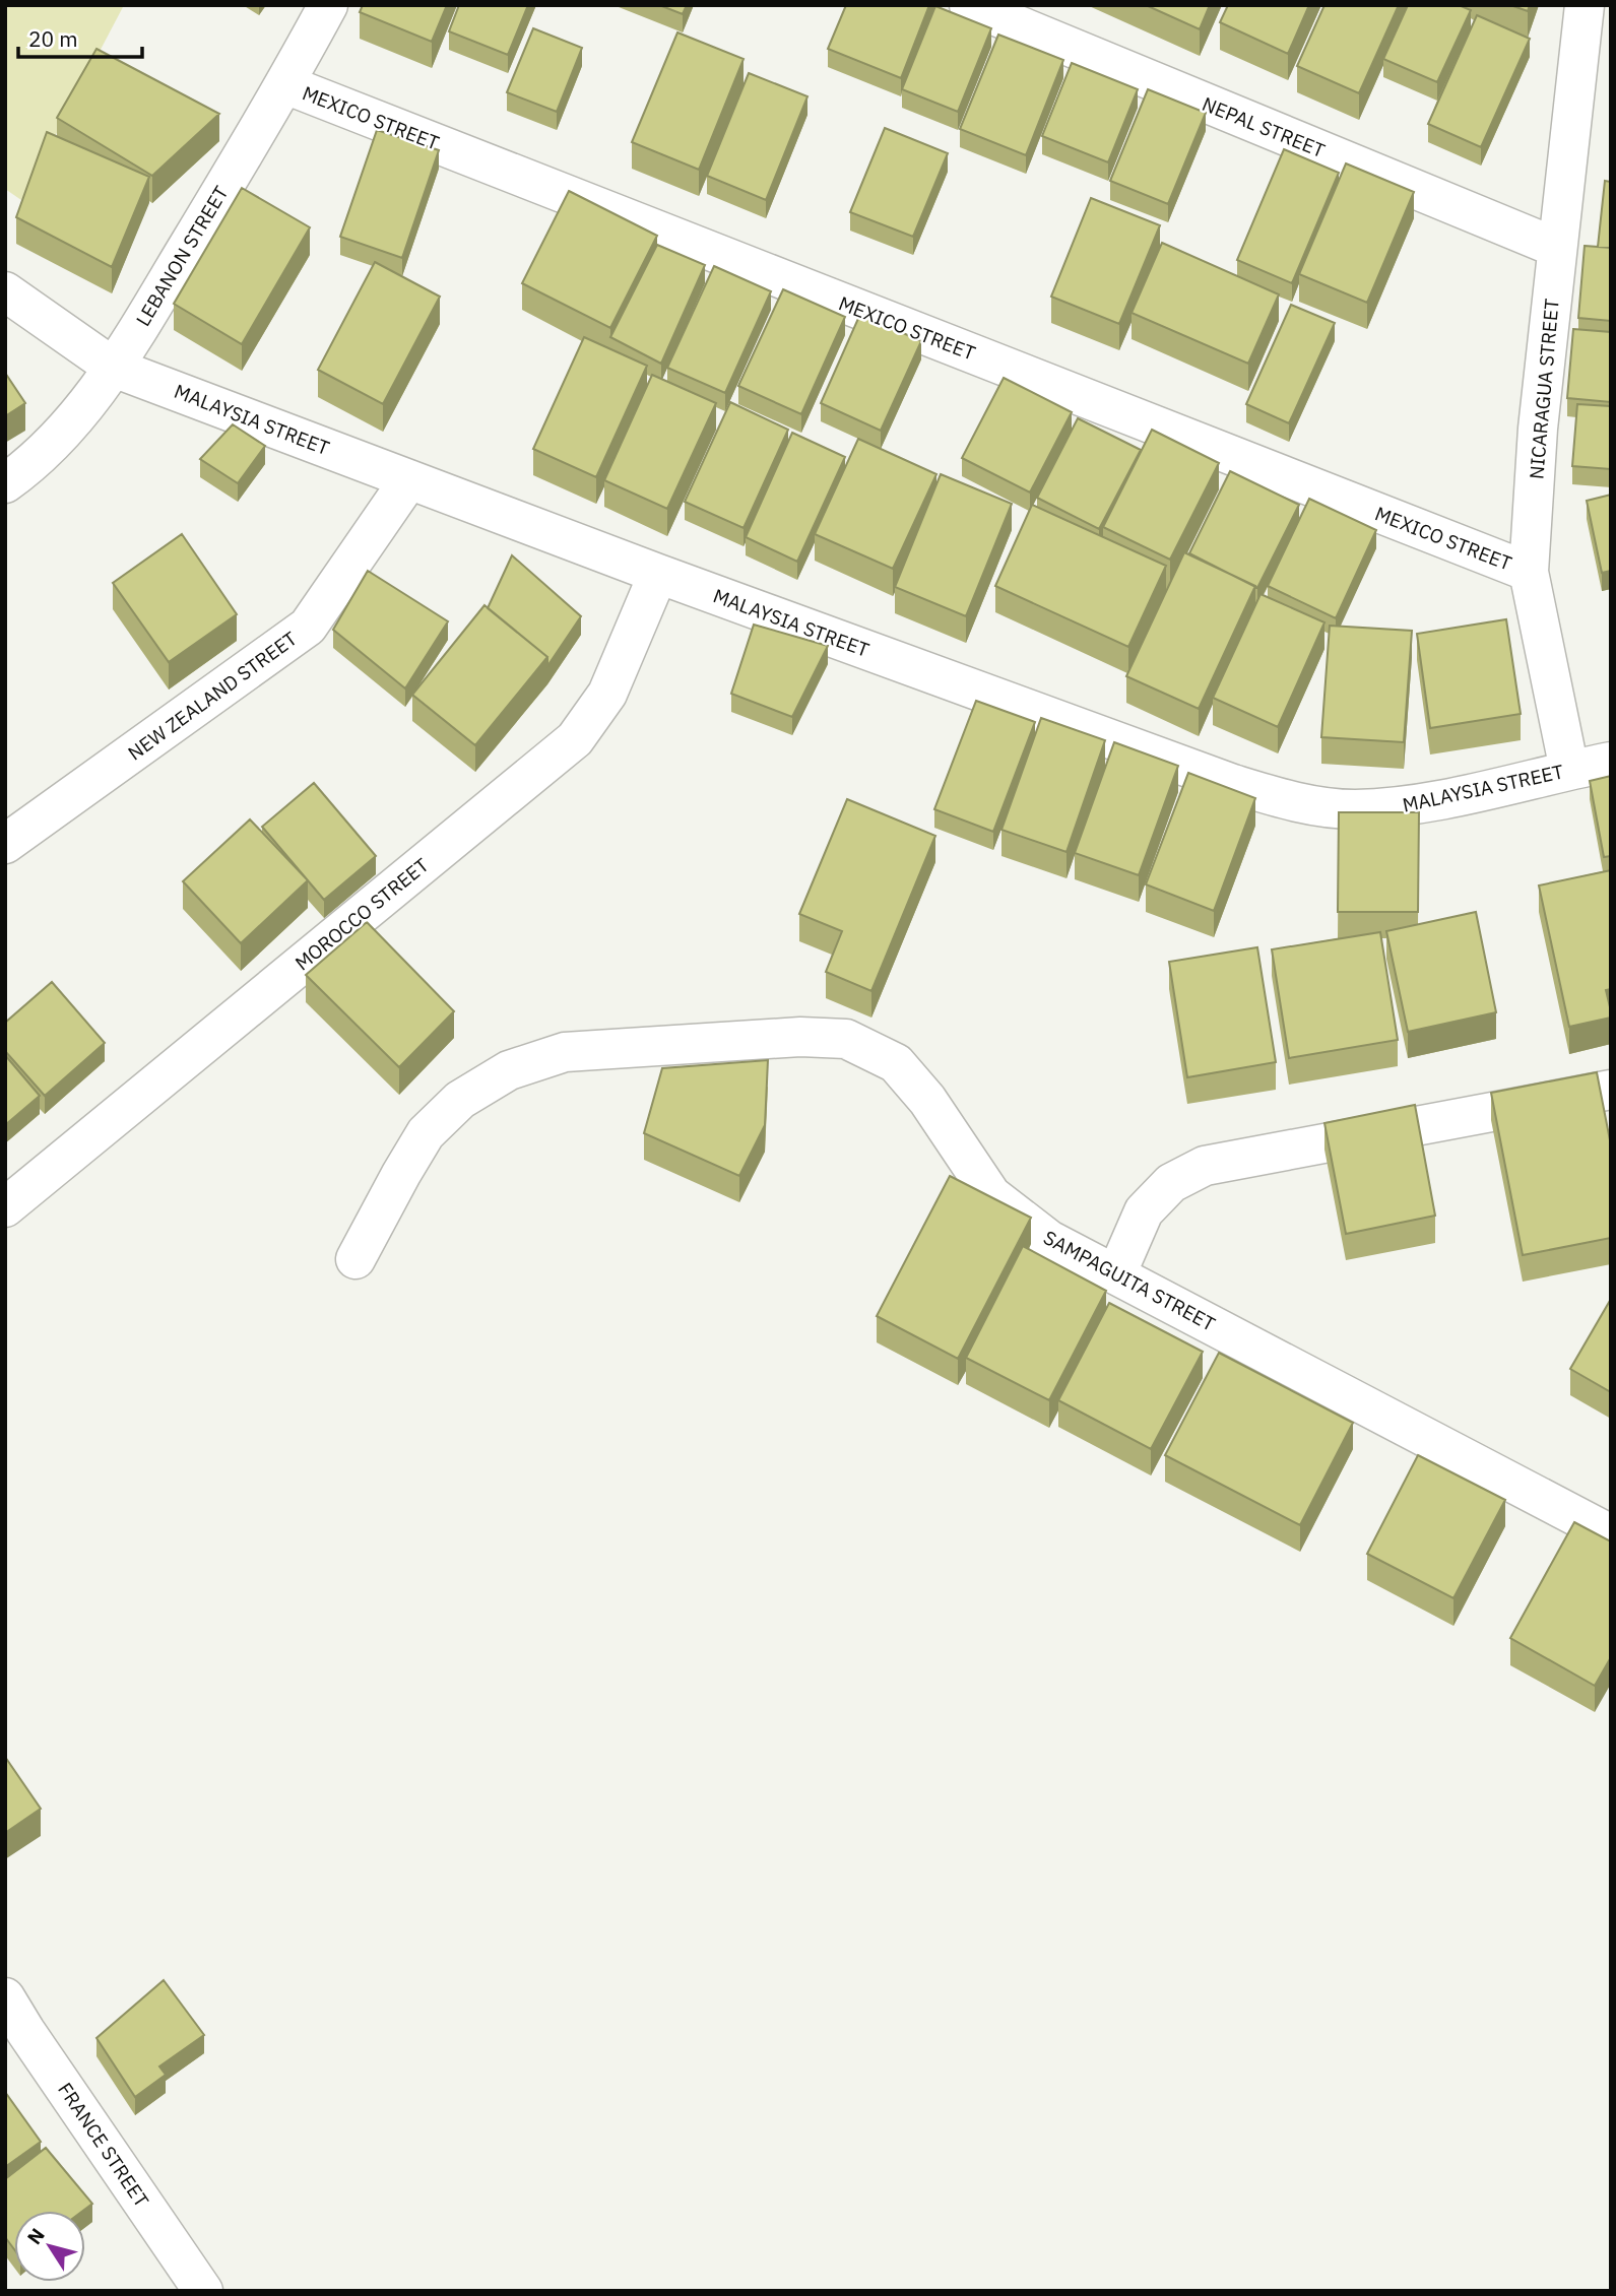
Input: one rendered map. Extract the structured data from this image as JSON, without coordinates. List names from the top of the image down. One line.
{"streets":{"street":["MEXICO STREET","NEPAL STREET","LEBANON STREET","NICARAGUA STREET","MALAYSIA STREET","NEW ZEALAND STREET","MOROCCO STREET","SAMPAGUITA STREET","FRANCE STREET"]},"crossings":[["MEXICO STREET","LEBANON STREET"],["MEXICO STREET","NICARAGUA STREET"],["NEPAL STREET","NICARAGUA STREET"],["LEBANON STREET","MALAYSIA STREET"],["NICARAGUA STREET","MALAYSIA STREET"],["MALAYSIA STREET","NEW ZEALAND STREET"],["MALAYSIA STREET","MOROCCO STREET"]],"scale_bar":"20 m","north":"top left"}
